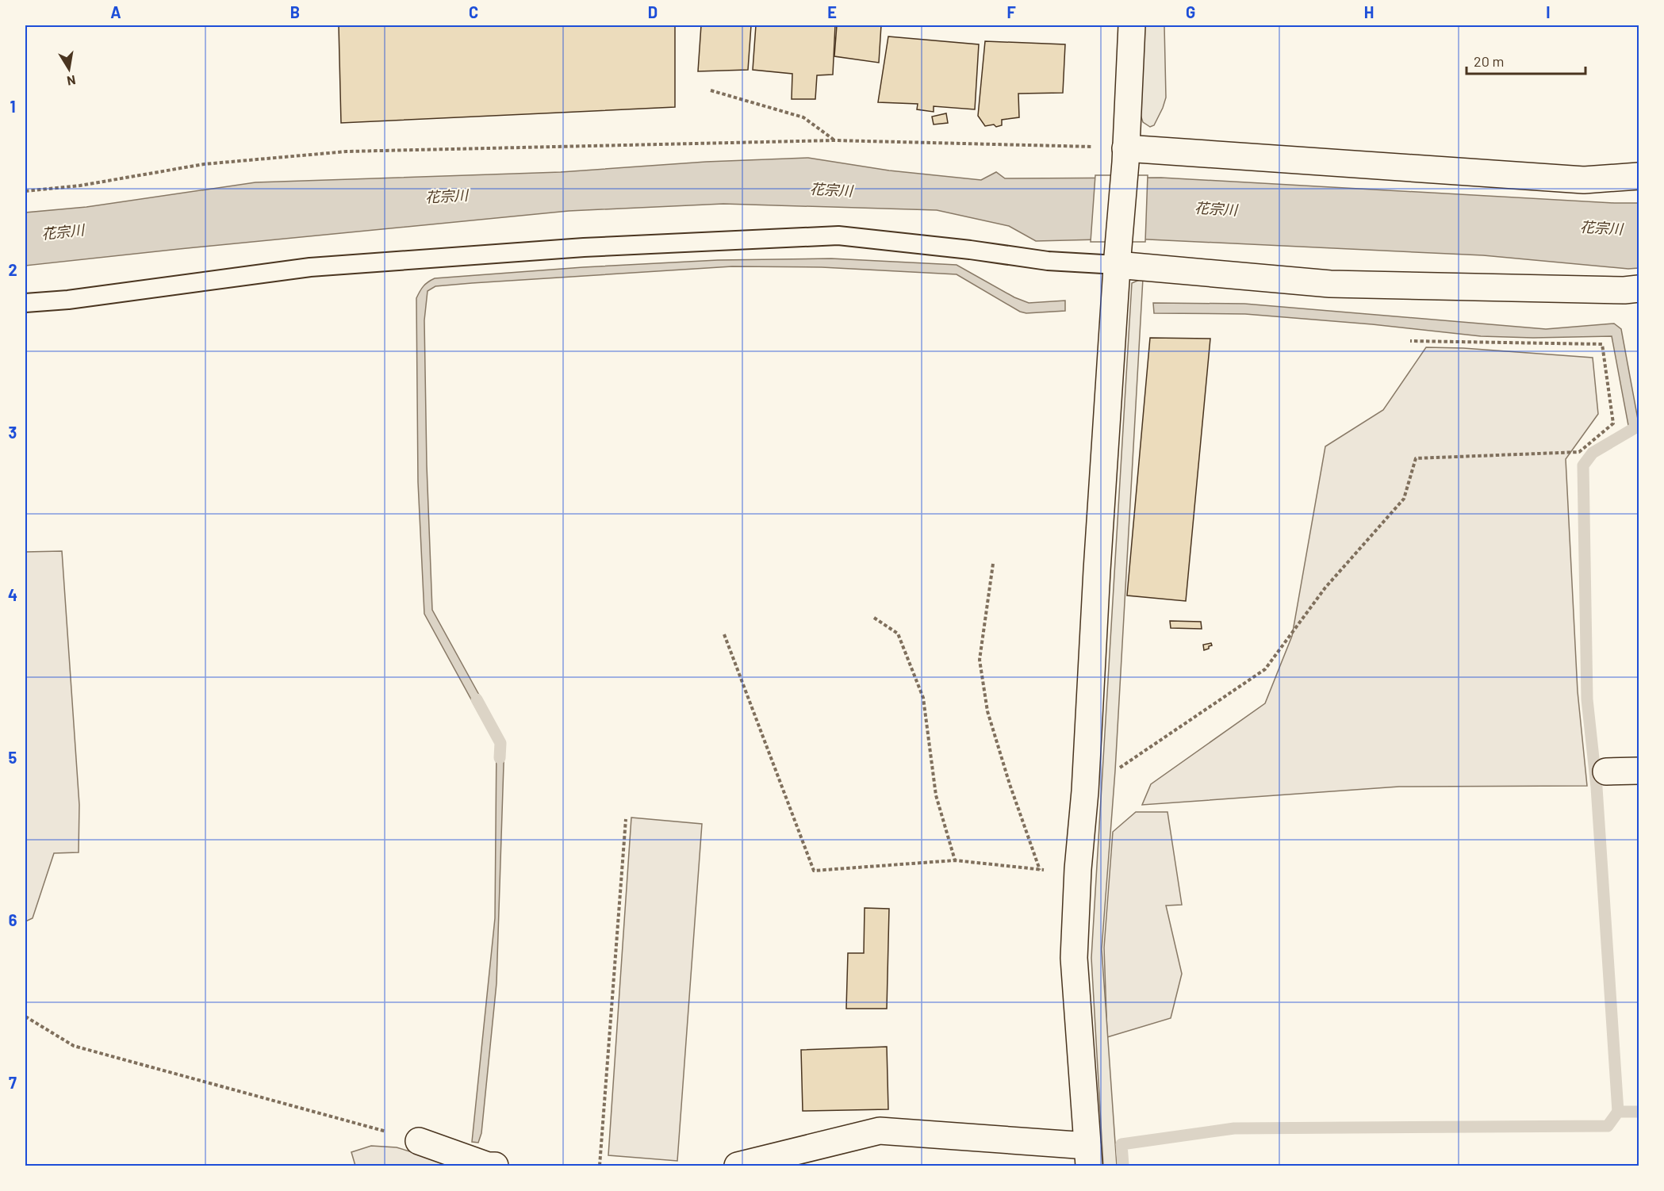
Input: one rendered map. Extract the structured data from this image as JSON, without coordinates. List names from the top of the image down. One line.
{"water":["花宗川"],"scale_bar":"20 m","north":"bottom","grid":{"columns":["A","B","C","D","E","F","G","H","I"],"rows":["1","2","3","4","5","6","7"]}}
